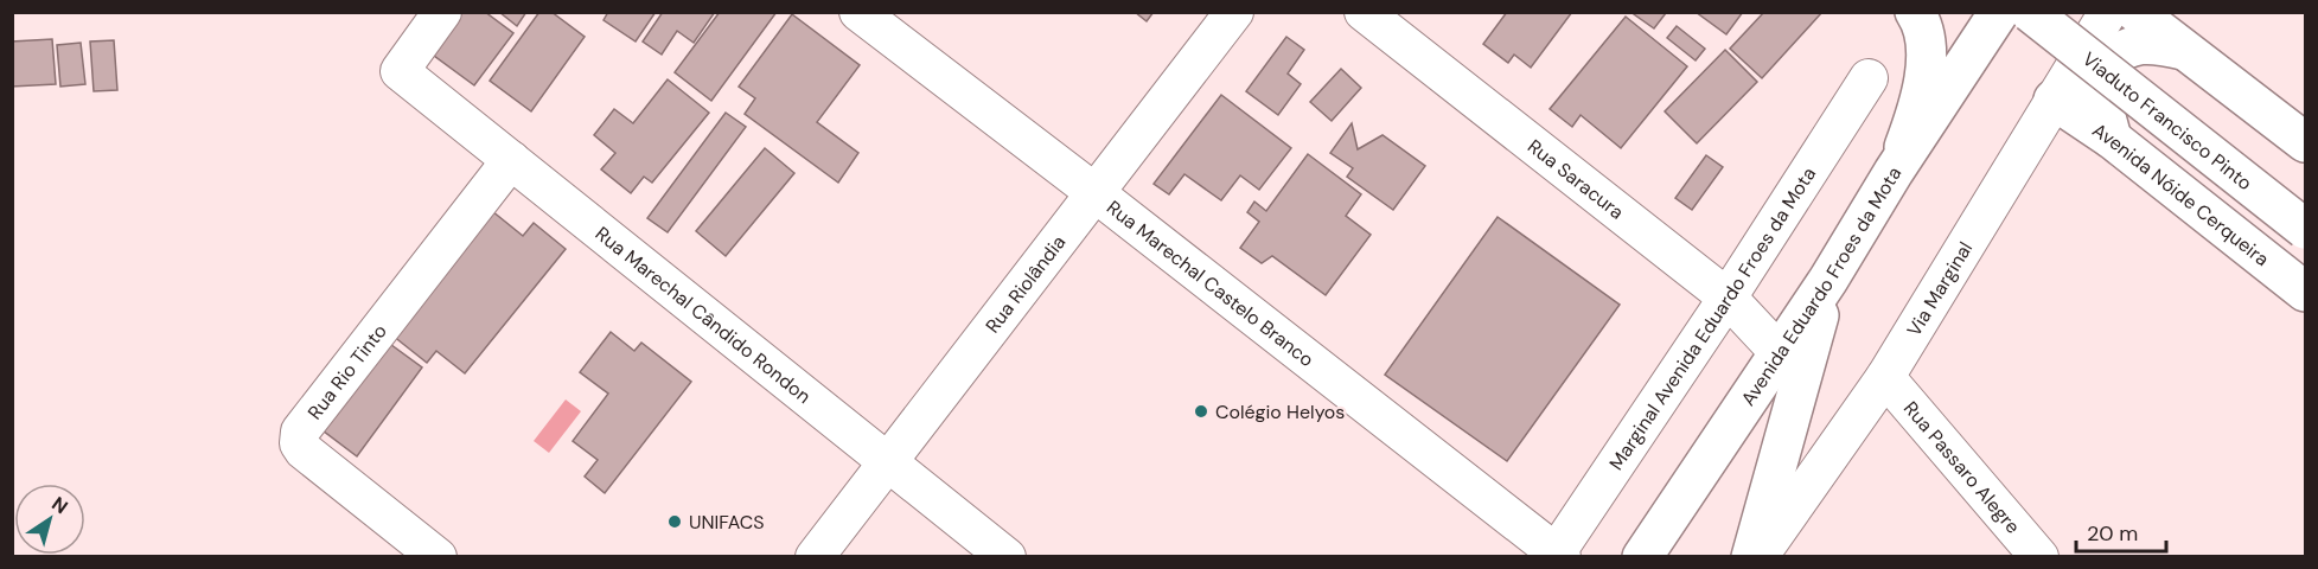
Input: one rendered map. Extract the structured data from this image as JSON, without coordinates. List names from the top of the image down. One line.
{"streets":{"main road":["Viaduto Francisco Pinto","Avenida Nóide Cerqueira","Avenida Eduardo Froes da Mota"],"street":["Rua Saracura","Rua Marechal Castelo Branco","Rua Riolândia","Via Marginal","Rua Marechal Cândido Rondon","Marginal Avenida Eduardo Froes da Mota","Rua Rio Tinto","Rua Passaro Alegre"]},"crossings":[["Rua Saracura","Avenida Eduardo Froes da Mota"],["Rua Saracura","Marginal Avenida Eduardo Froes da Mota"],["Avenida Nóide Cerqueira","Via Marginal"],["Rua Marechal Castelo Branco","Rua Riolândia"],["Rua Marechal Castelo Branco","Marginal Avenida Eduardo Froes da Mota"],["Rua Riolândia","Rua Marechal Cândido Rondon"],["Via Marginal","Rua Passaro Alegre"],["Rua Marechal Cândido Rondon","Rua Rio Tinto"]],"places":["Colégio Helyos","UNIFACS"],"scale_bar":"20 m","north":"top right"}
